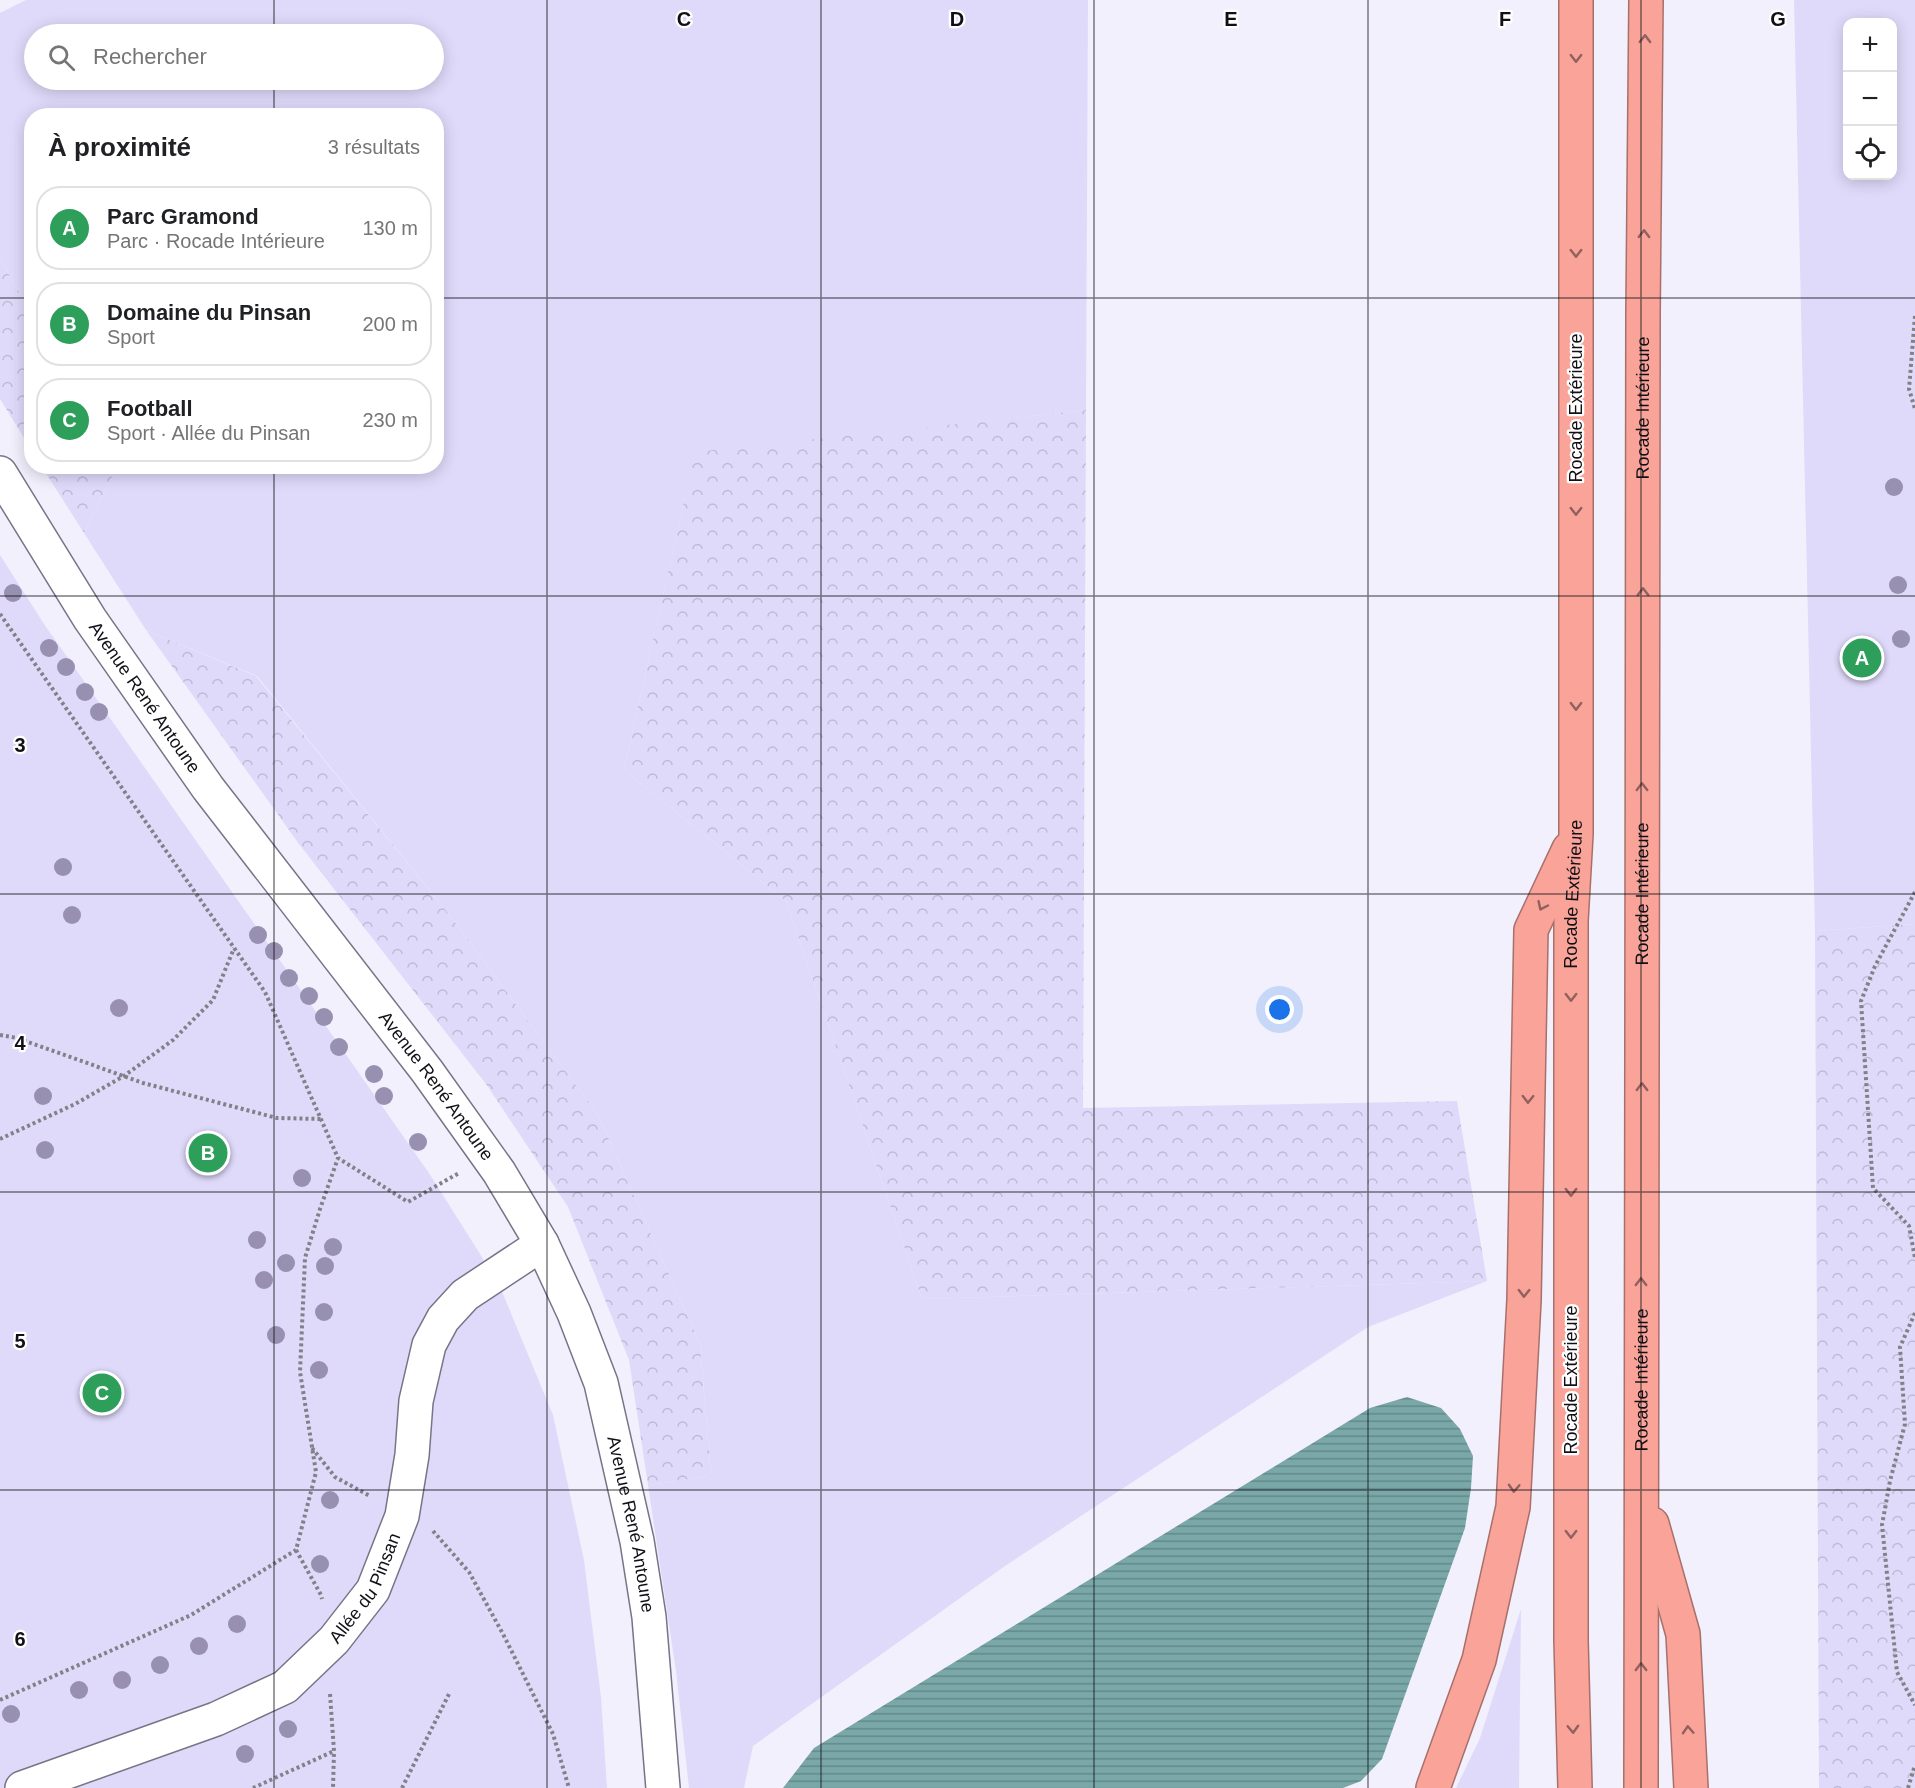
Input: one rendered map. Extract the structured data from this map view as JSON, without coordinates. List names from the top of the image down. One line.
{"streets":{"highway":["Rocade Extérieure","Rocade Intérieure"],"street":["Avenue René Antoune","Allée du Pinsan"]},"crossings":[["Avenue René Antoune","Allée du Pinsan"]],"page":{"map_buttons":["+","−"],"search":"Rechercher","heading":["À proximité","3 résultats"],"list":[{"mark":"A","name":"Parc Gramond","note":"Parc · Rocade Intérieure","value":"130 m"},{"mark":"B","name":"Domaine du Pinsan","note":"Sport","value":"200 m"},{"mark":"C","name":"Football","note":"Sport · Allée du Pinsan","value":"230 m"}],"pins":["A","B","C"]},"grid":{"columns":["C","D","E","F","G"],"rows":["3","4","5","6"]}}
